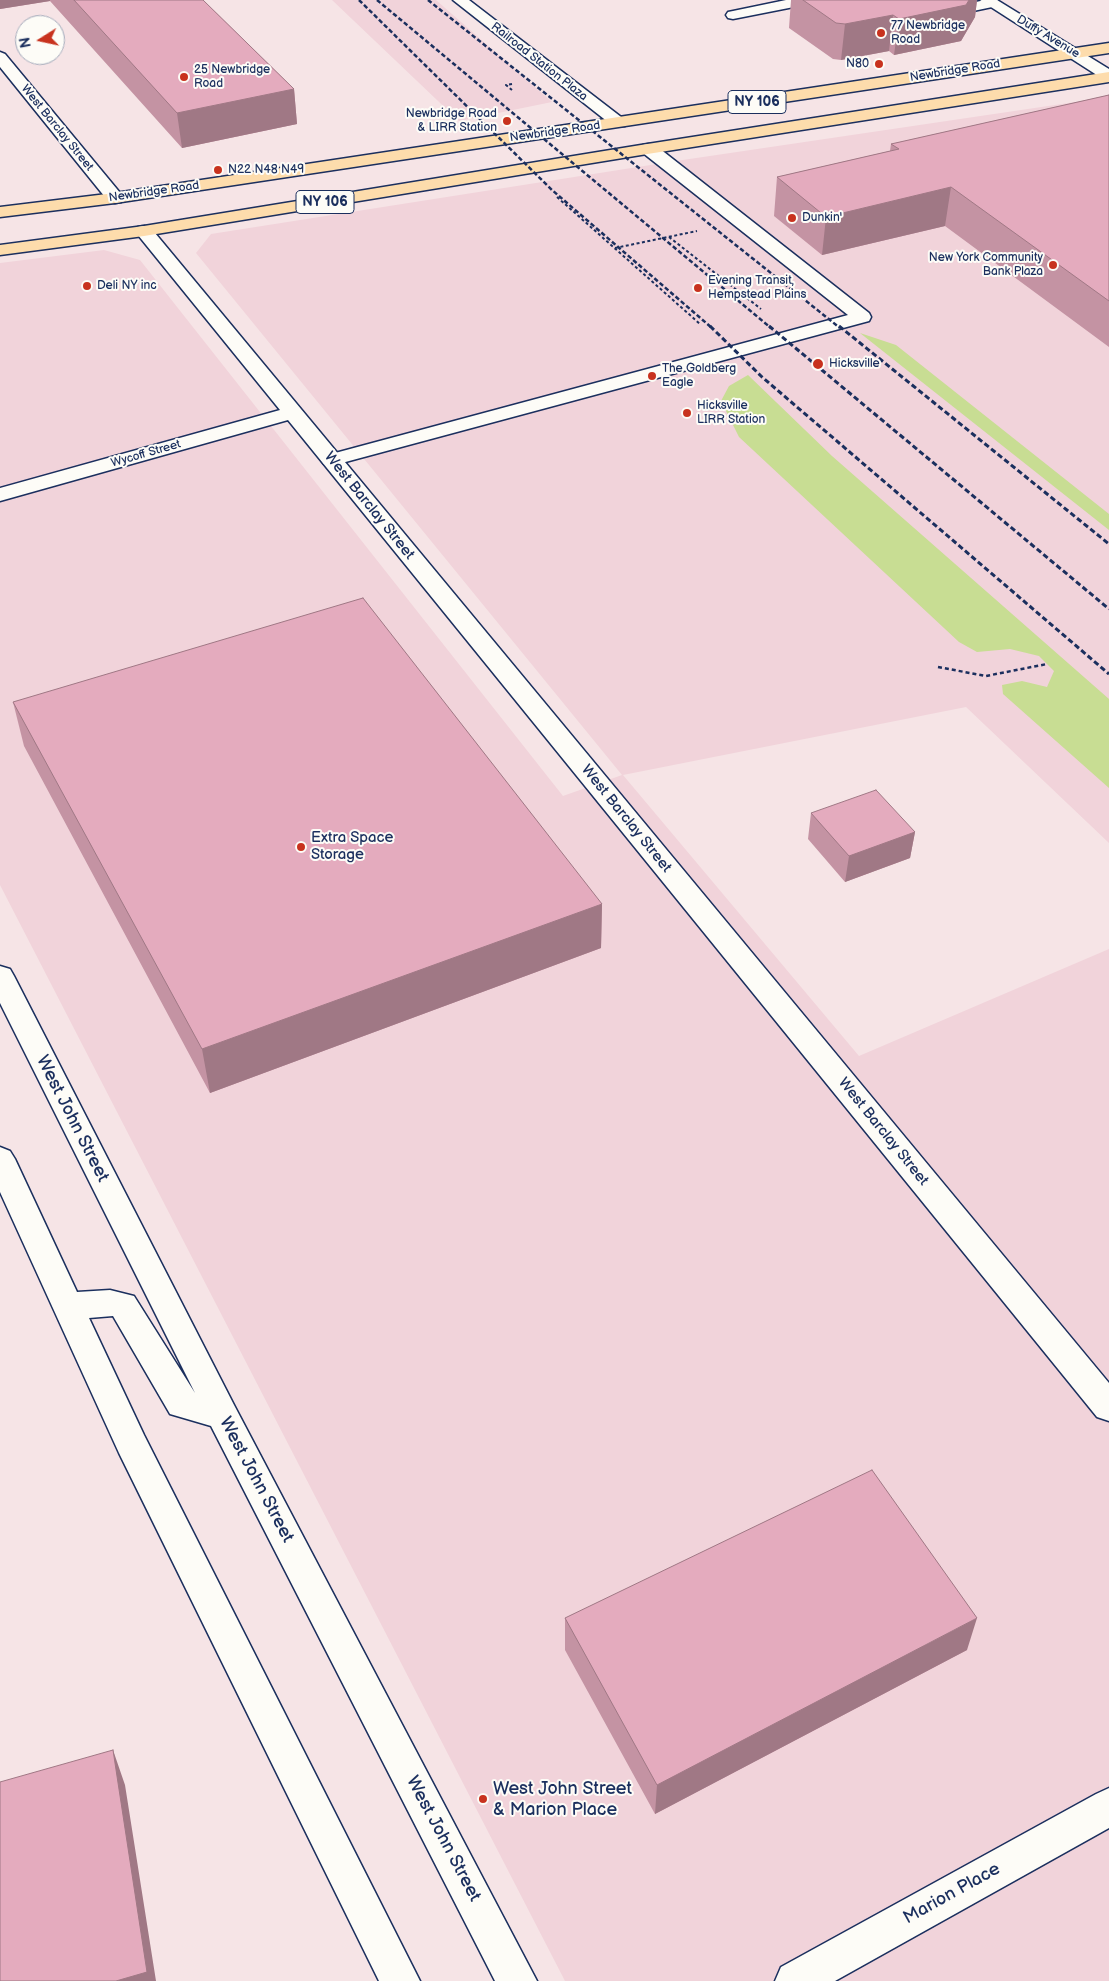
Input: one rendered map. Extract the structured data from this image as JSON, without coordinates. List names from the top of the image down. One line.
{"streets":{"main road":["Newbridge Road","NY 106"],"street":["Duffy Avenue","Railroad Station Plaza","West Barclay Street","Wycoff Street","West John Street","Marion Place"]},"crossings":[["Duffy Avenue","Newbridge Road"],["Duffy Avenue","NY 106"],["Railroad Station Plaza","Newbridge Road"],["Newbridge Road","West Barclay Street"],["NY 106","West Barclay Street"],["West Barclay Street","Wycoff Street"]],"places":["77 Newbridge Road","N80","25 Newbridge Road","Newbridge Road & LIRR Station","N22 N48 N49","Dunkin'","New York Community Bank Plaza","Deli NY inc","Evening Transit, Hempstead Plains","Hicksville","The Goldberg Eagle","Hicksville LIRR Station","Extra Space Storage","West John Street & Marion Place"],"north":"left"}
